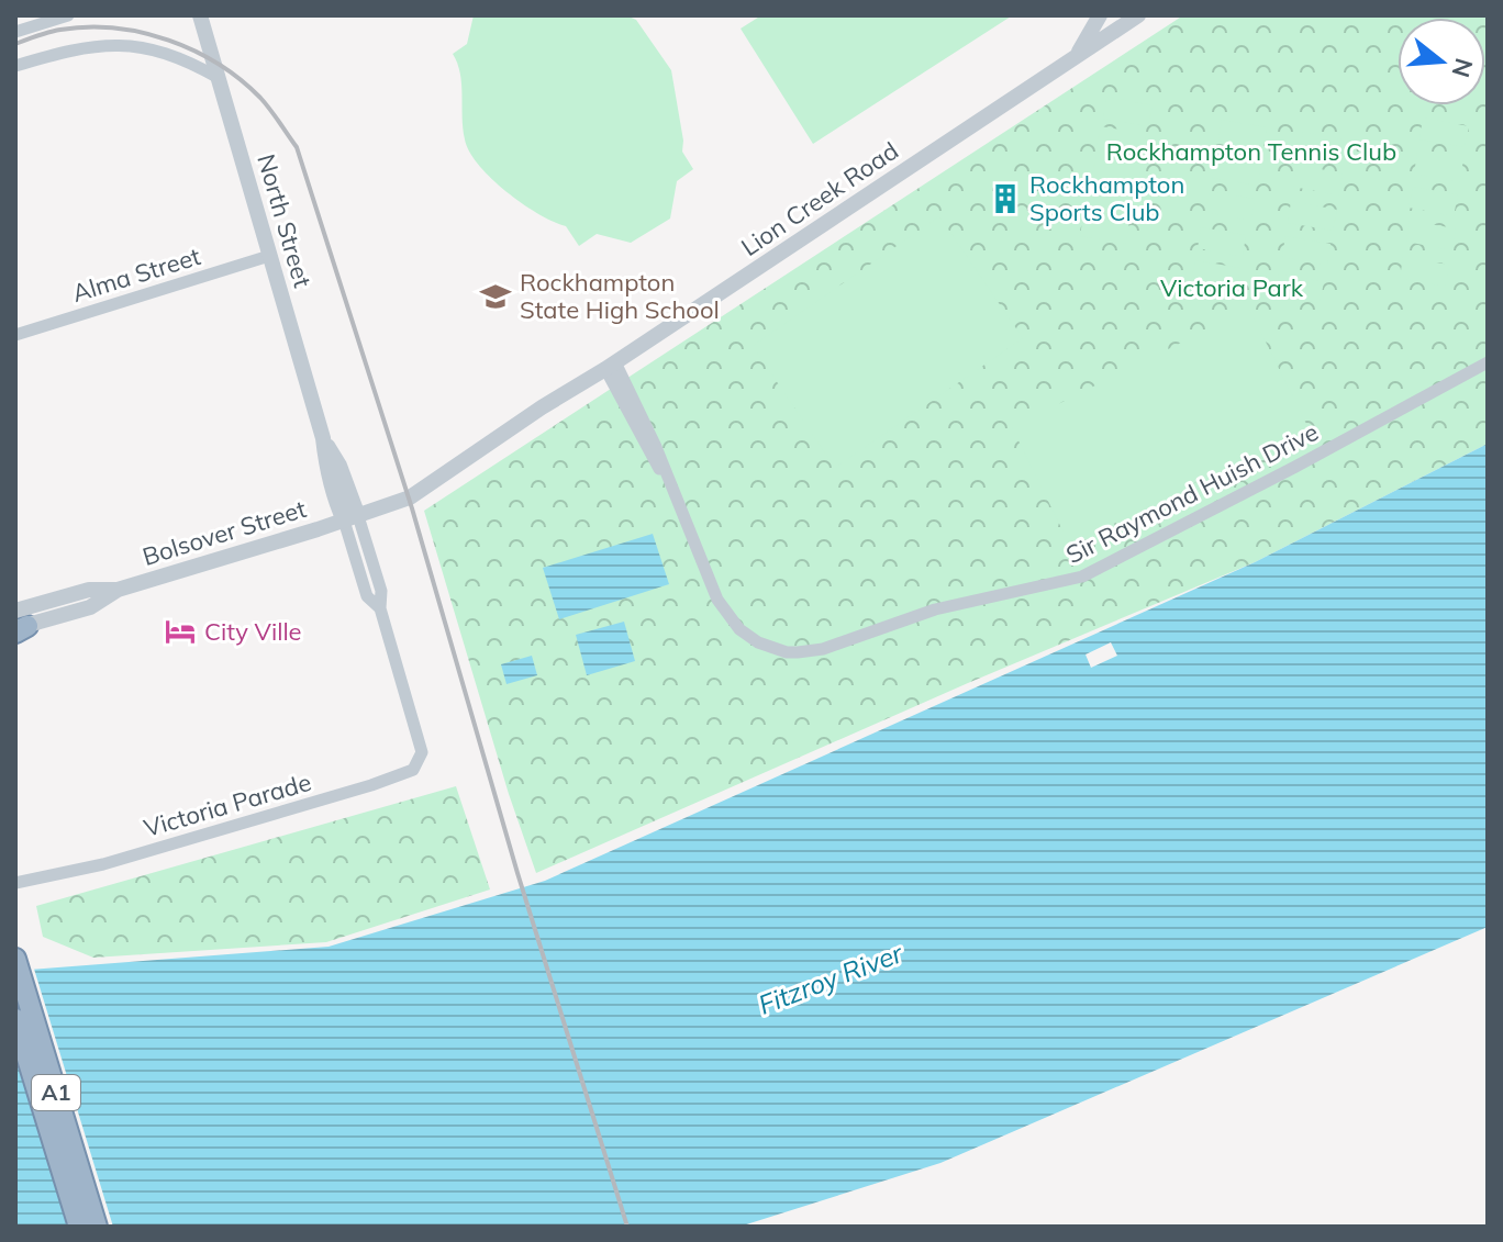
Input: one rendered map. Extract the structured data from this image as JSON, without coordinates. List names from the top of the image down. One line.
{"streets":{"highway":["A1"],"street":["Lion Creek Road","North Street","Alma Street","Sir Raymond Huish Drive","Bolsover Street","Victoria Parade"]},"crossings":[["Lion Creek Road","North Street"],["Lion Creek Road","Sir Raymond Huish Drive"],["Lion Creek Road","Bolsover Street"],["North Street","Alma Street"],["North Street","Bolsover Street"],["North Street","Victoria Parade"]],"water":["Fitzroy River"],"parks":["Rockhampton Tennis Club","Victoria Park"],"places":{"building":["Rockhampton Sports Club"],"school or university":["Rockhampton State High School"],"hotel":["City Ville"]},"north":"right"}
